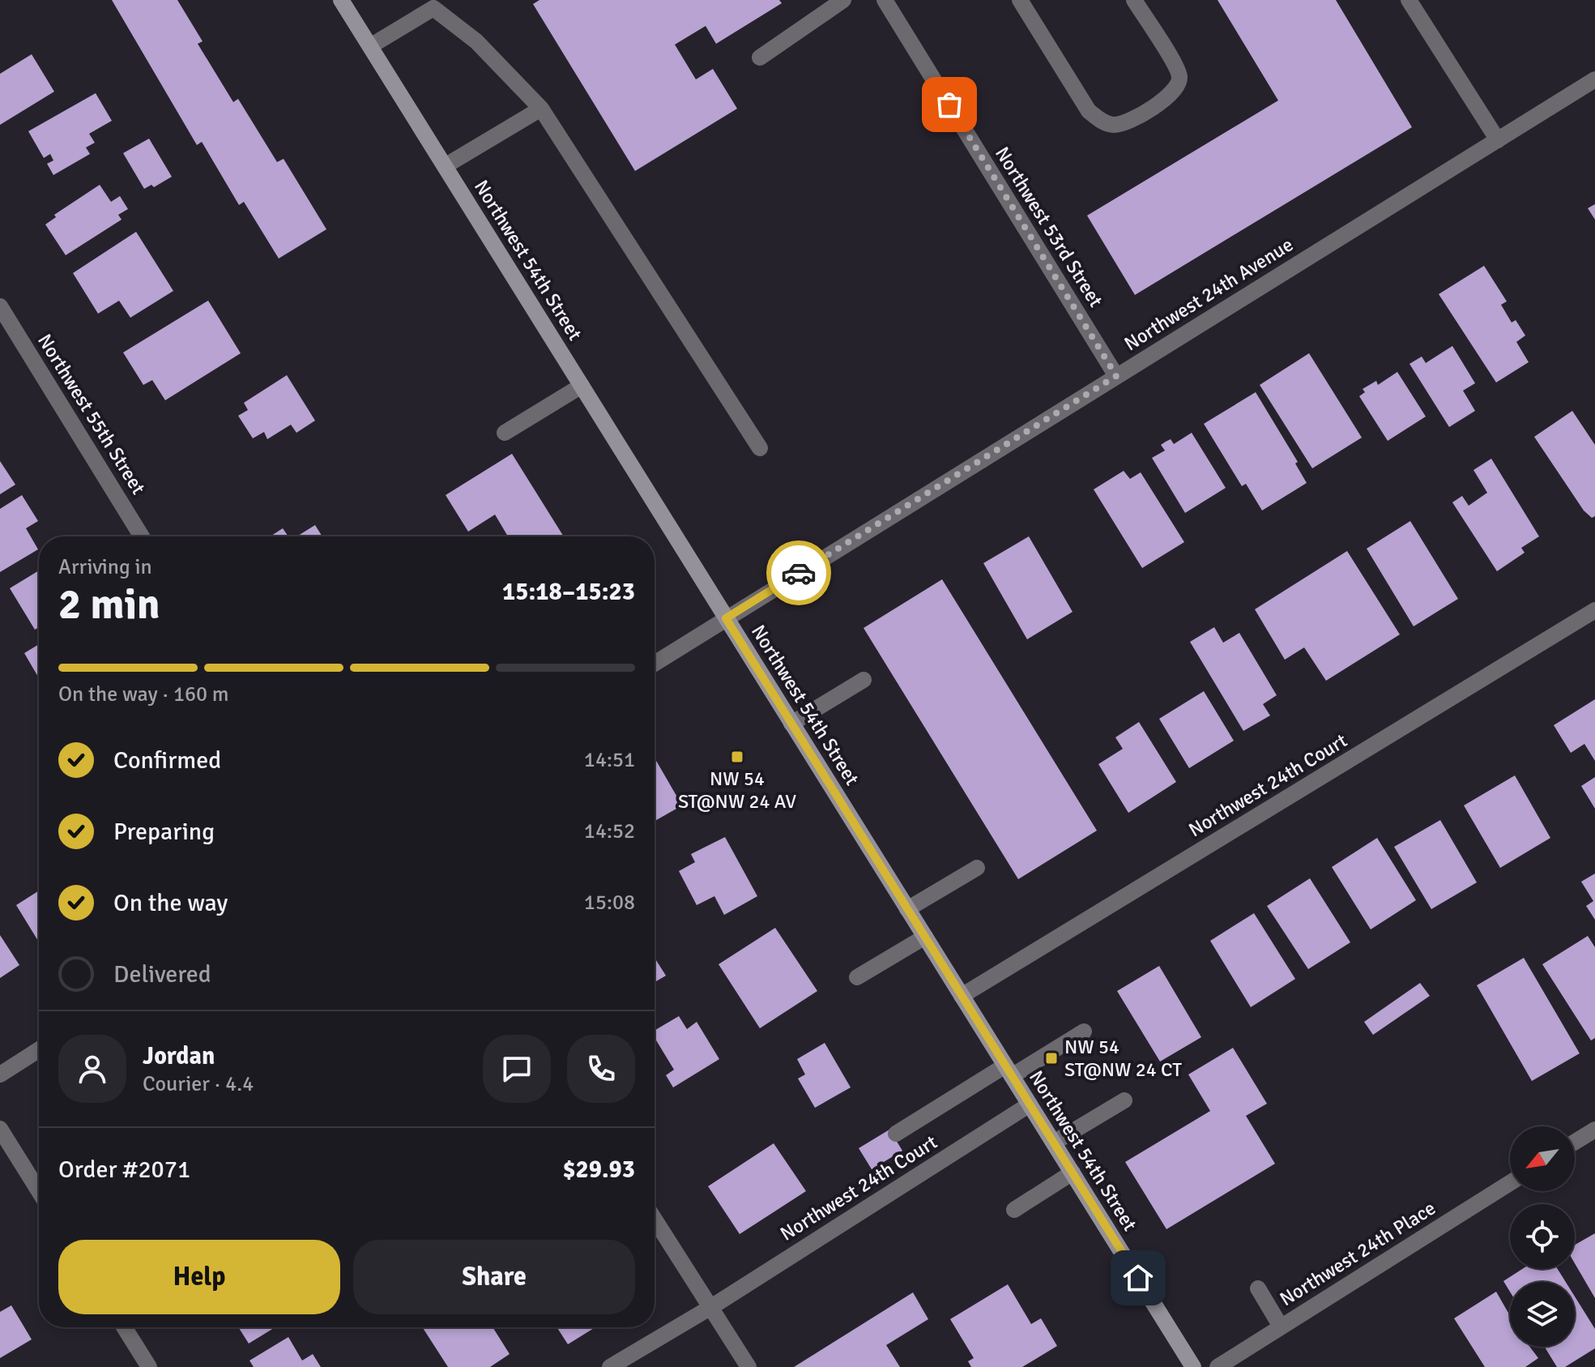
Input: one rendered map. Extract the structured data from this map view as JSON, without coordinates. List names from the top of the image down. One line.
{"streets":{"main road":["Northwest 54th Street"],"street":["Northwest 53rd Street","Northwest 24th Avenue","Northwest 55th Street","Northwest 24th Court","Northwest 24th Place"]},"crossings":[["Northwest 53rd Street","Northwest 24th Avenue"],["Northwest 54th Street","Northwest 24th Avenue"],["Northwest 54th Street","Northwest 24th Court"]],"places":{"transit":["NW 54 ST@NW 24 AV","NW 54 ST@NW 24 CT"]},"north":"bottom left","page":{"heading":["2 min","Arriving in","15:18–15:23"],"panel":["Jordan","Courier · 4.4","Order #2071","$29.93"],"bar":"On the way · 160 m","list":[["Confirmed","14:51"],["Preparing","14:52"],["On the way","15:08"],"Delivered"],"buttons":["Help","Share"]}}
